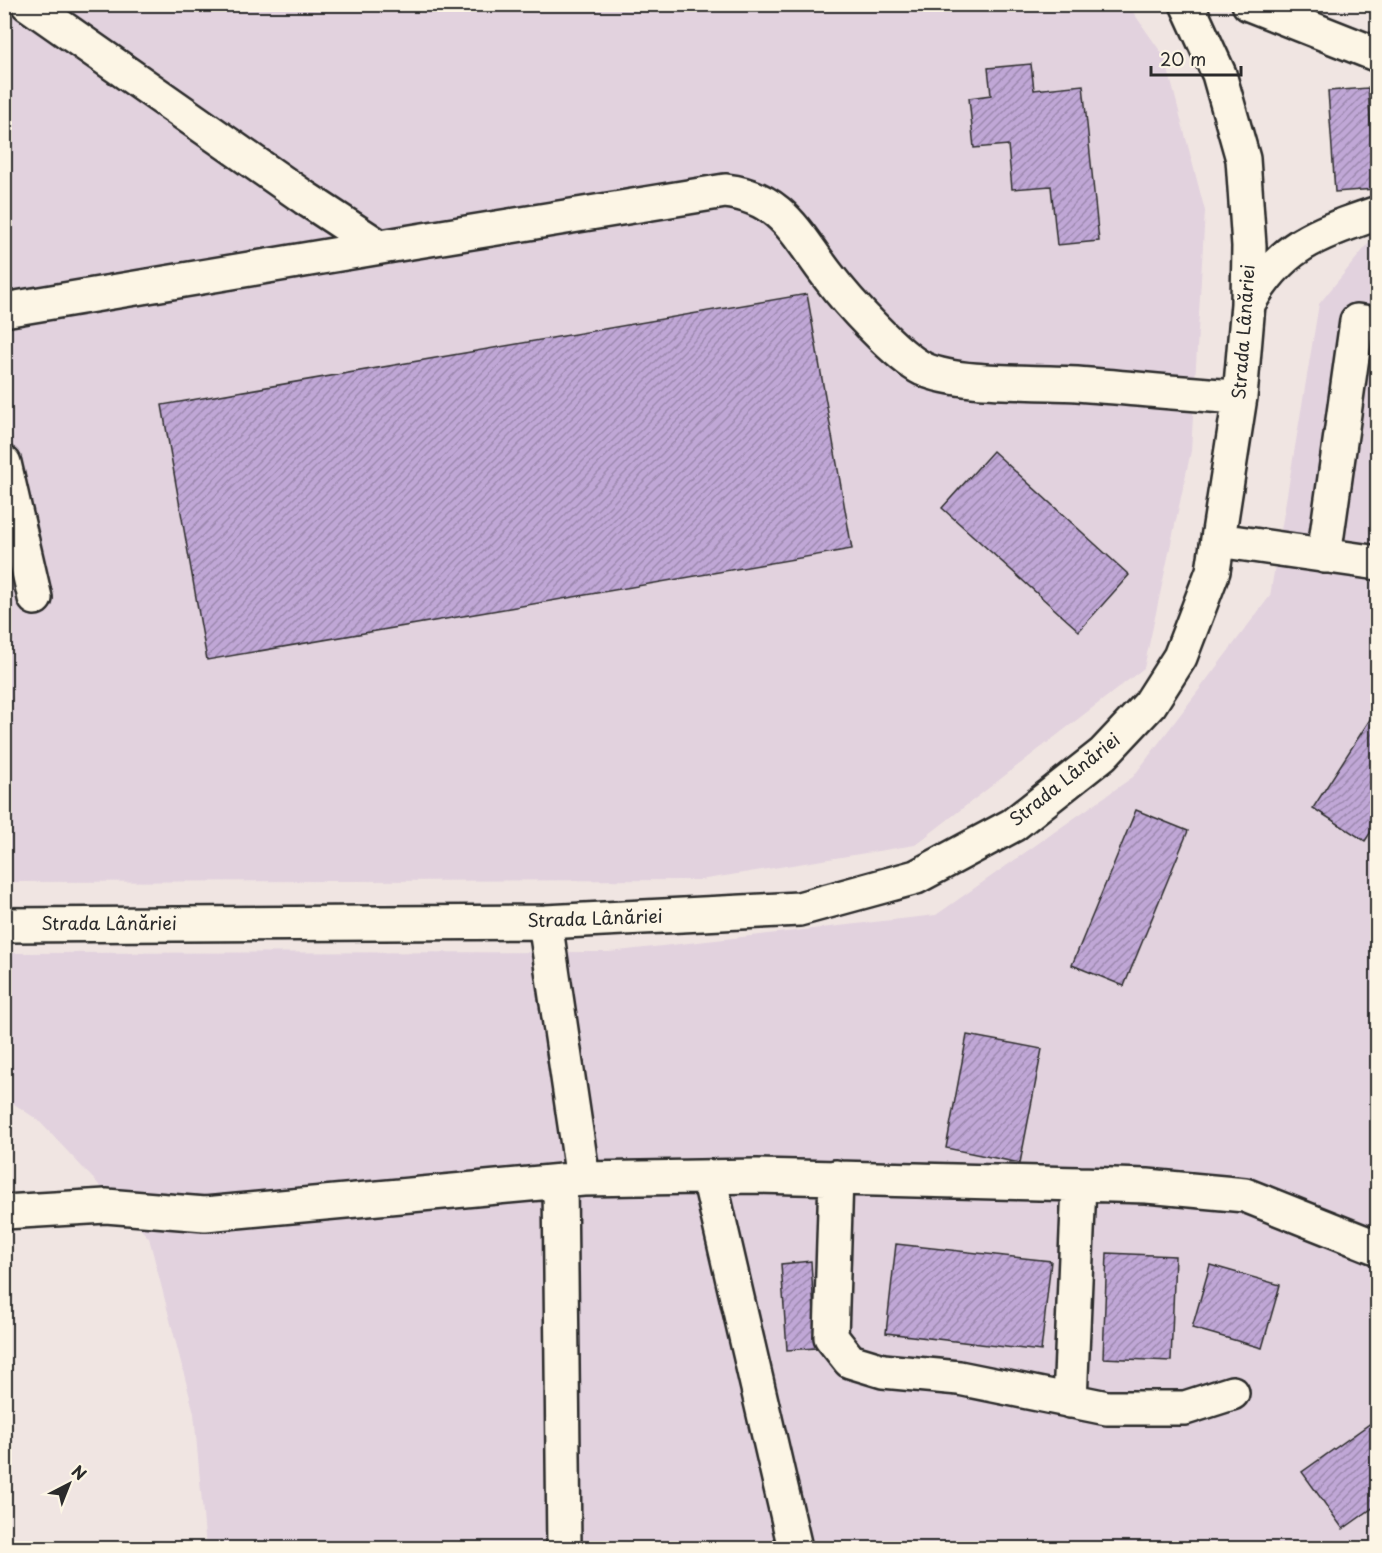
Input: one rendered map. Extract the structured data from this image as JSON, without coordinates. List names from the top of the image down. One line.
{"streets":{"street":["Strada Lânăriei"]},"scale_bar":"20 m","north":"top right"}
